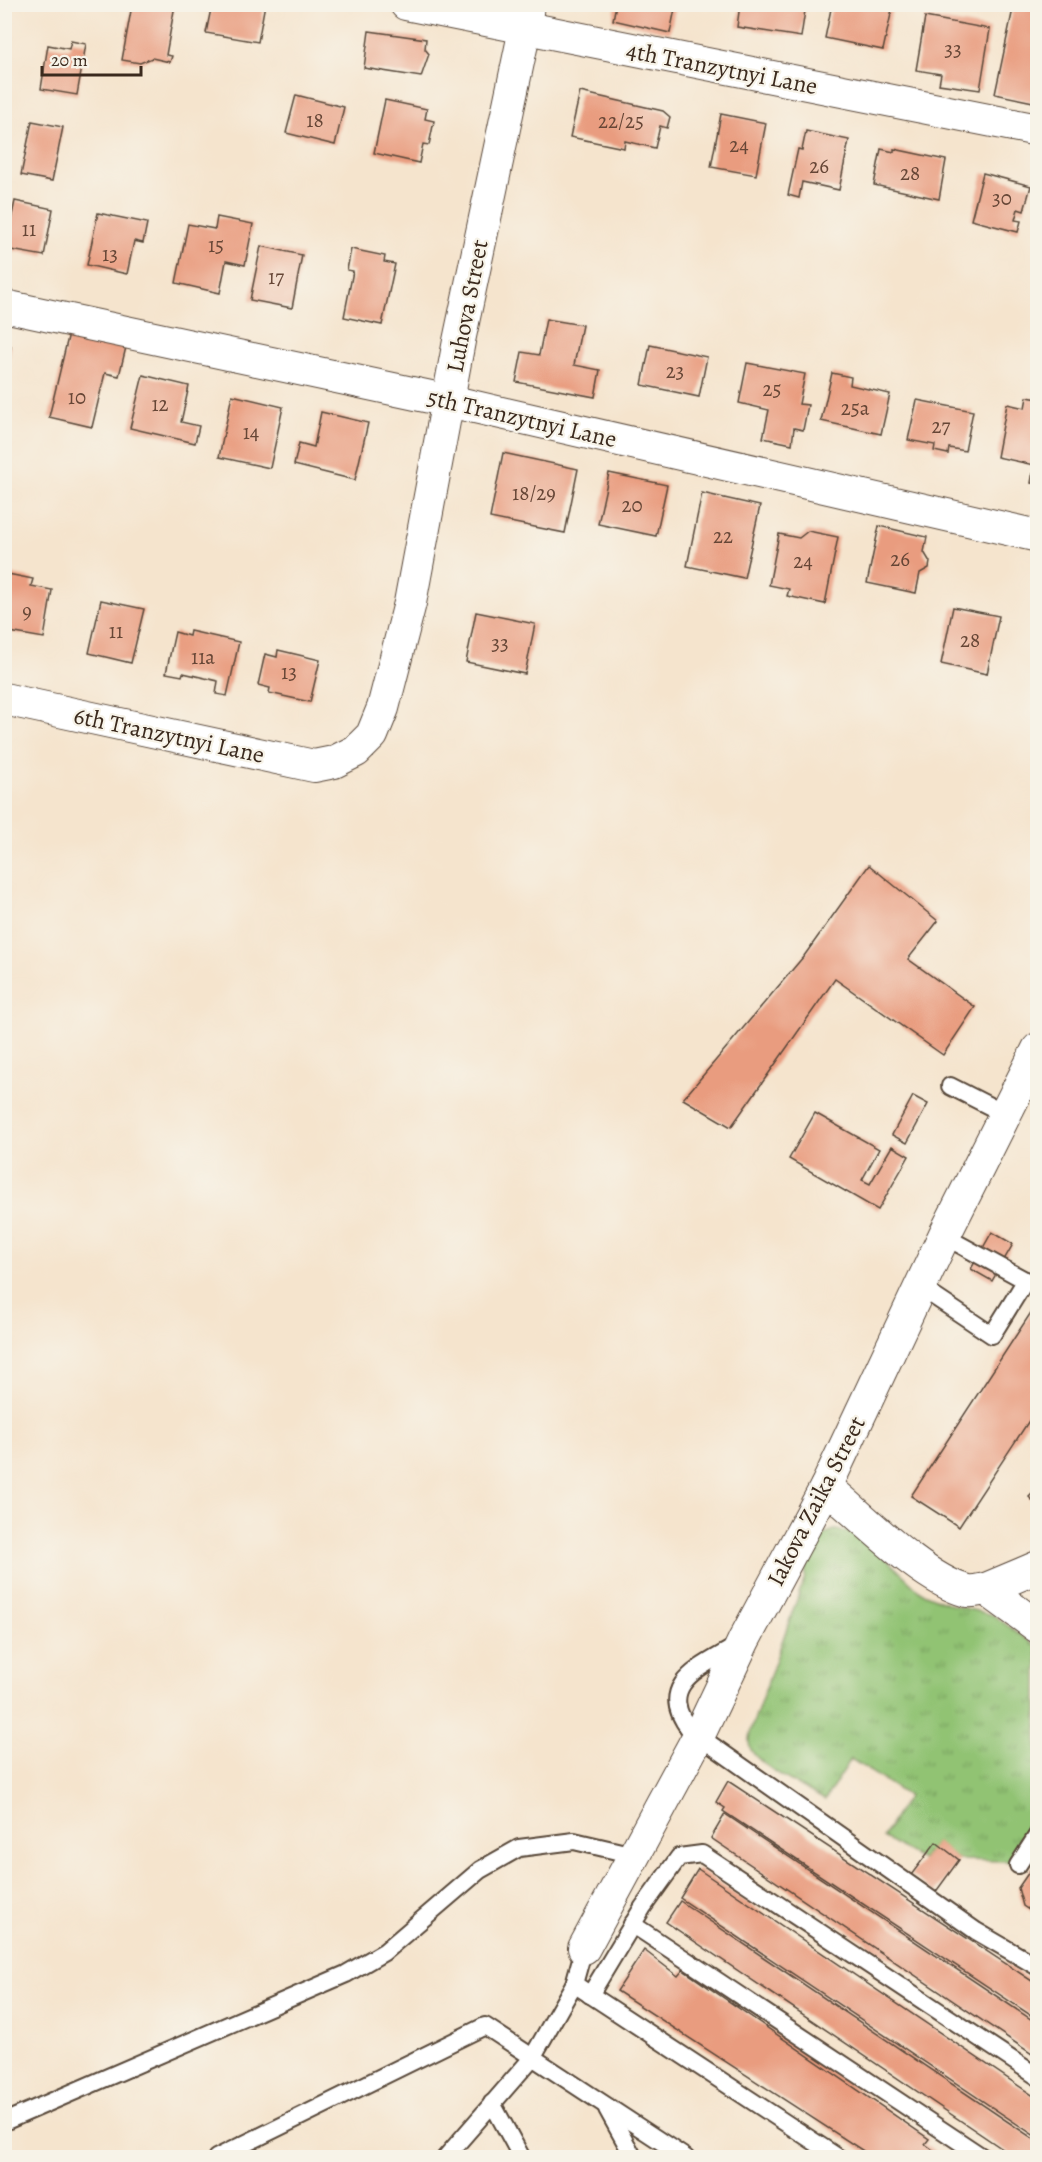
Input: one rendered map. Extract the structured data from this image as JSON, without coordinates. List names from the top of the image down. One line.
{"streets":{"street":["4th Tranzytnyi Lane","Luhova Street","5th Tranzytnyi Lane","6th Tranzytnyi Lane","Iakova Zaika Street"]},"crossings":[["4th Tranzytnyi Lane","Luhova Street"],["Luhova Street","5th Tranzytnyi Lane"],["Luhova Street","6th Tranzytnyi Lane"]],"house_numbers":["33","18","22/25","24","26","28","30","11","15","13","17","23","25","10","12","25а","27","14","18/29","20","22","26","24","9","11","28","33","11а","13"],"scale_bar":"20 m"}
